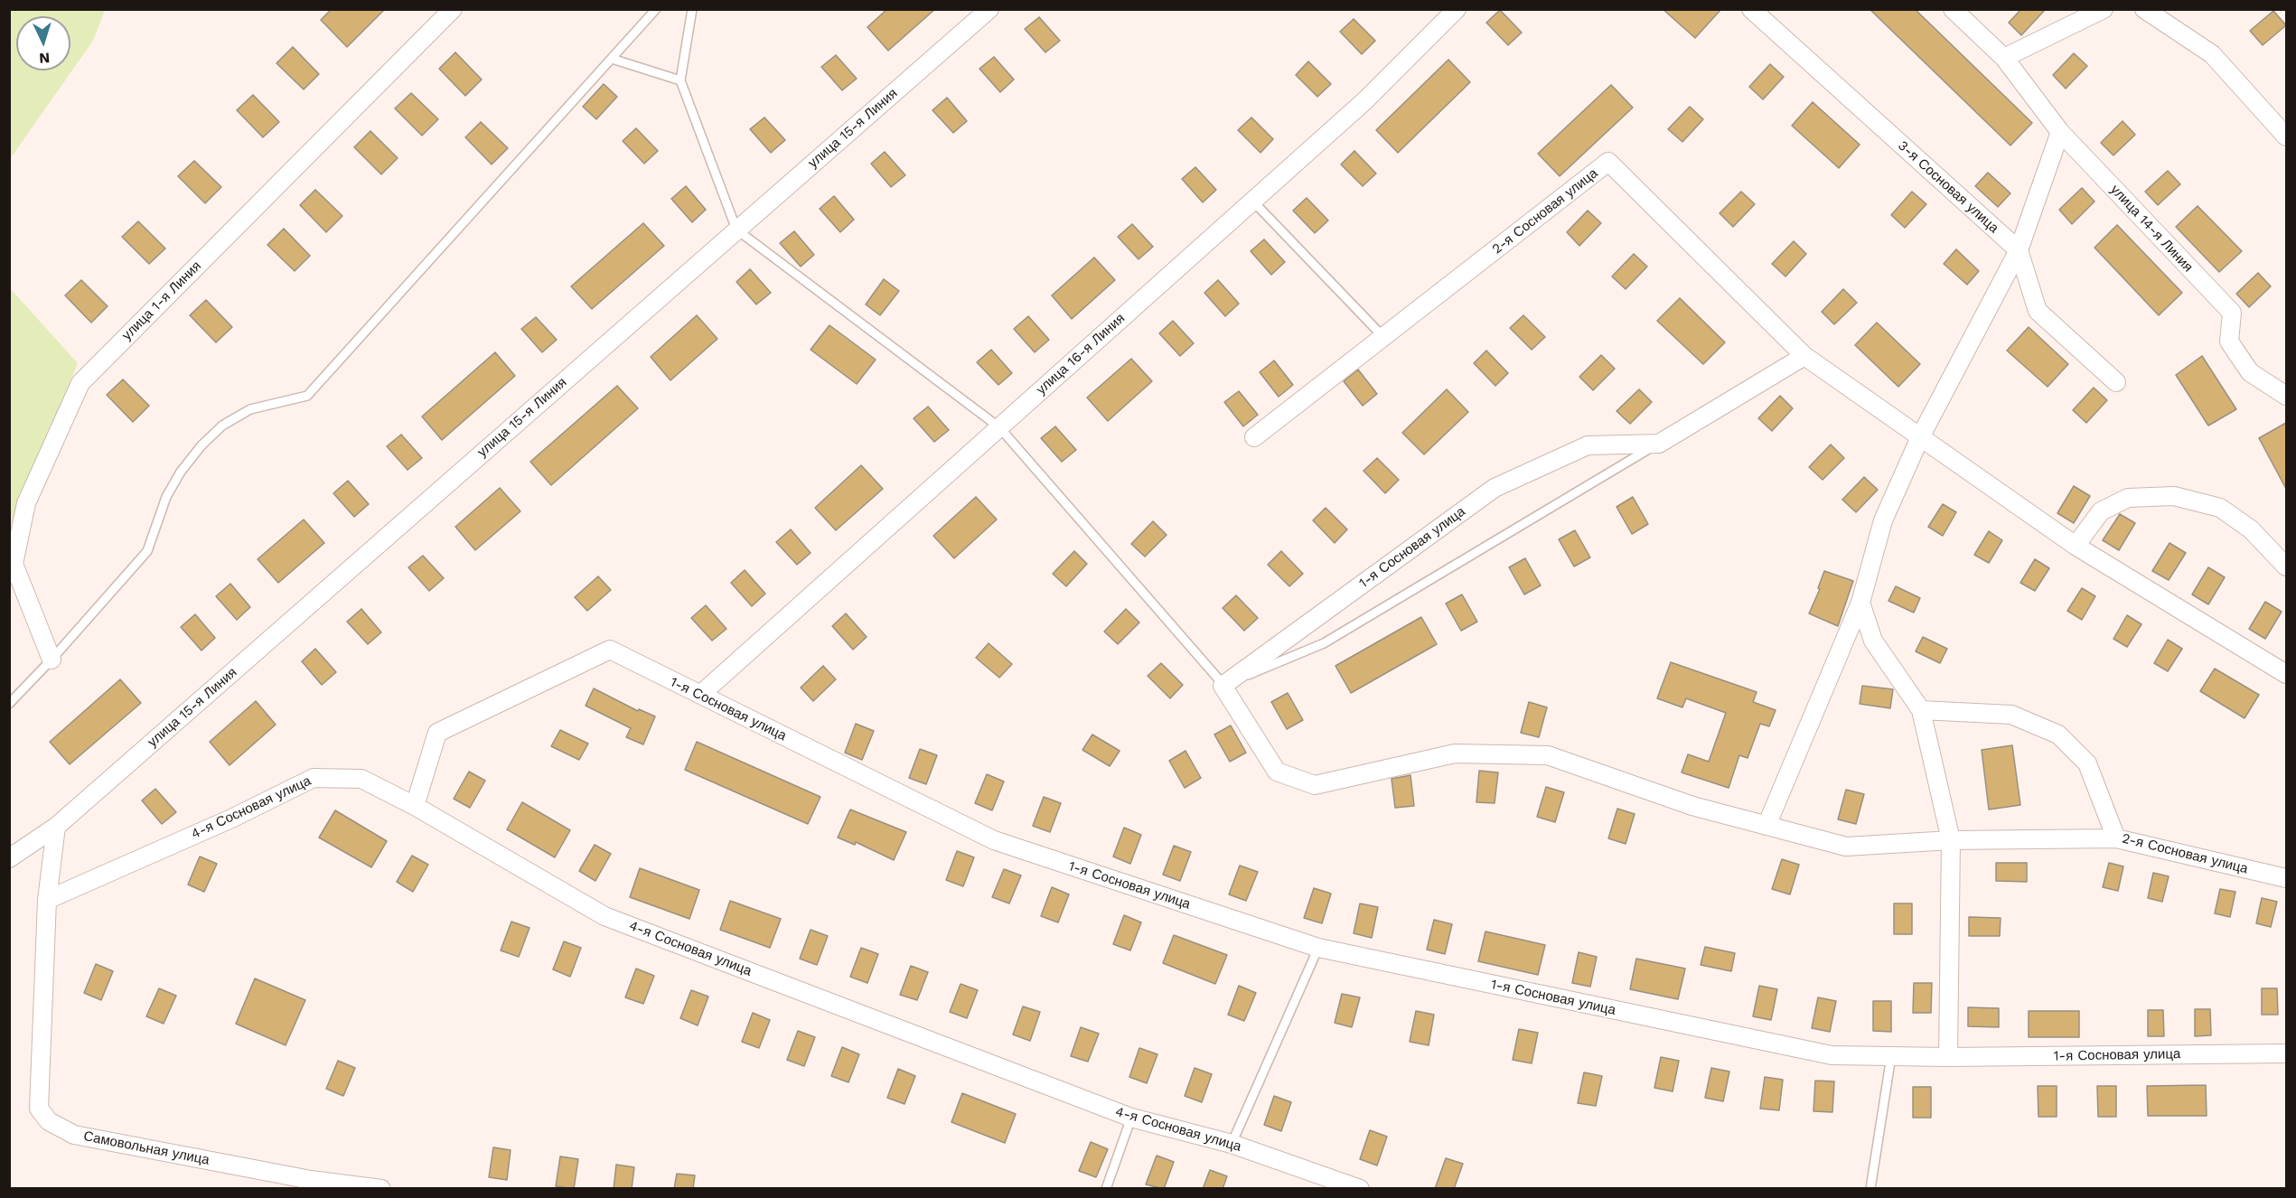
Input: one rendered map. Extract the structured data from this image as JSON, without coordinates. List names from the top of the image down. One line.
{"streets":{"street":["улица 15-я Линия","3-я Сосновая улица","2-я Сосновая улица","улица 14-я Линия","улица 1-я Линия","улица 16-я Линия","1-я Сосновая улица","4-я Сосновая улица","Самовольная улица"]},"crossings":[["улица 15-я Линия","Самовольная улица"],["2-я Сосновая улица","1-я Сосновая улица"],["улица 16-я Линия","1-я Сосновая улица"],["1-я Сосновая улица","4-я Сосновая улица"],["4-я Сосновая улица","Самовольная улица"]],"north":"bottom"}
